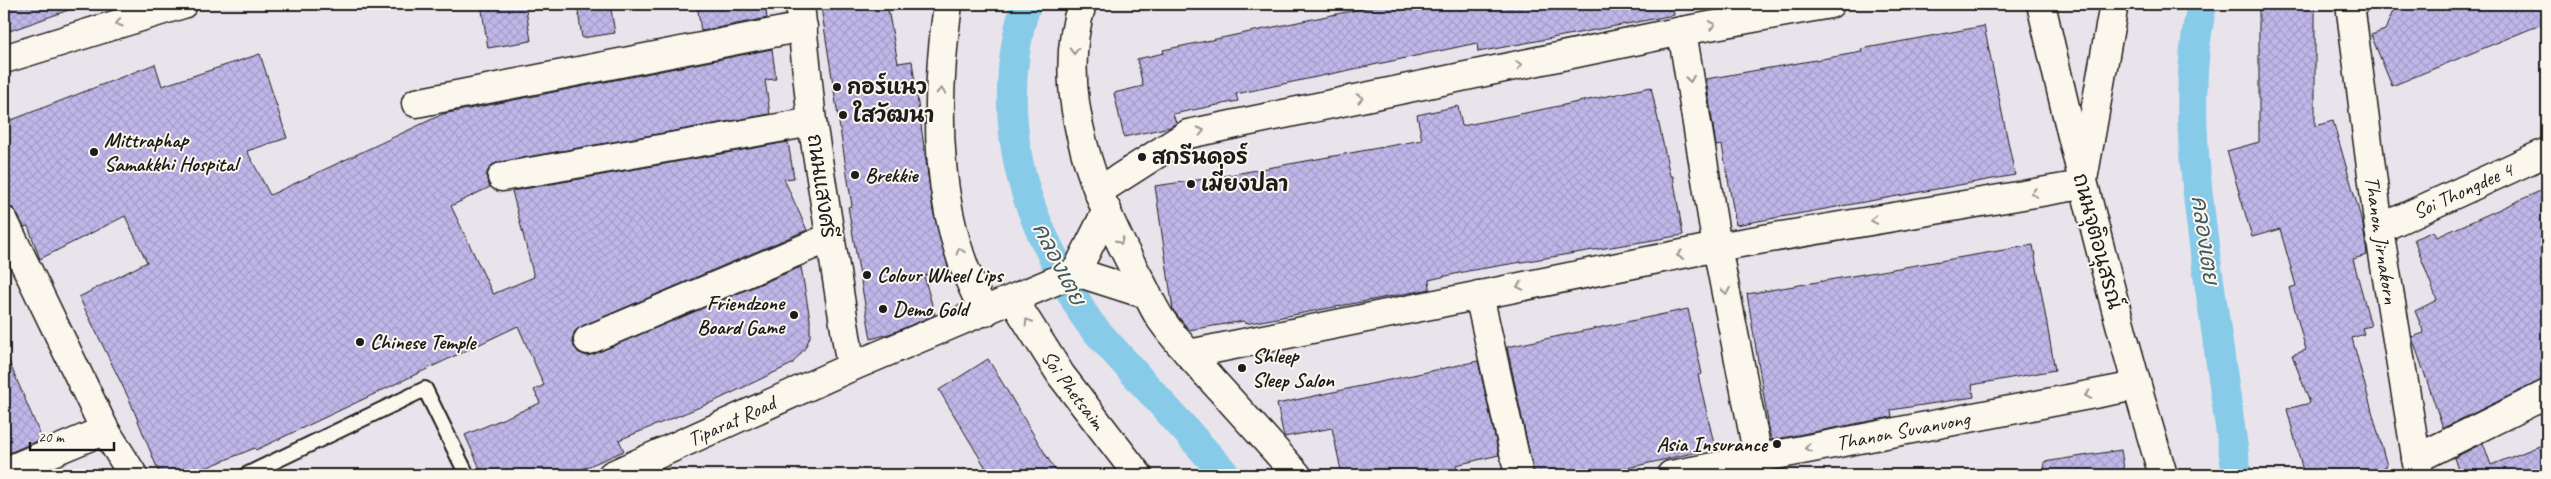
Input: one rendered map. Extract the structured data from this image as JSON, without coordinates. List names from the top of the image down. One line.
{"streets":{"street":["ถนนเเสงศรี","Soi Thongdee 4","Thanon Jirnakorn","ถนนจุติอนุสรณ์","Soi Phetsaim","Tiparat Road","Thanon Suvanvong"]},"crossings":[["ถนนเเสงศรี","Tiparat Road"],["Soi Thongdee 4","Thanon Jirnakorn"],["ถนนจุติอนุสรณ์","Thanon Suvanvong"],["Soi Phetsaim","Tiparat Road"]],"water":["คลองเตย"],"places":["กอร์แนว","ใสวัฒนา","Mittraphap Samakkhi Hospital","สกรีนดอร์","Brekkie","เมี่ยงปลา","Colour Wheel Lips","Demo Gold","Friendzone Board Game","Chinese Temple","Shleep Sleep Salon","Asia Insurance"],"scale_bar":"20 m"}
